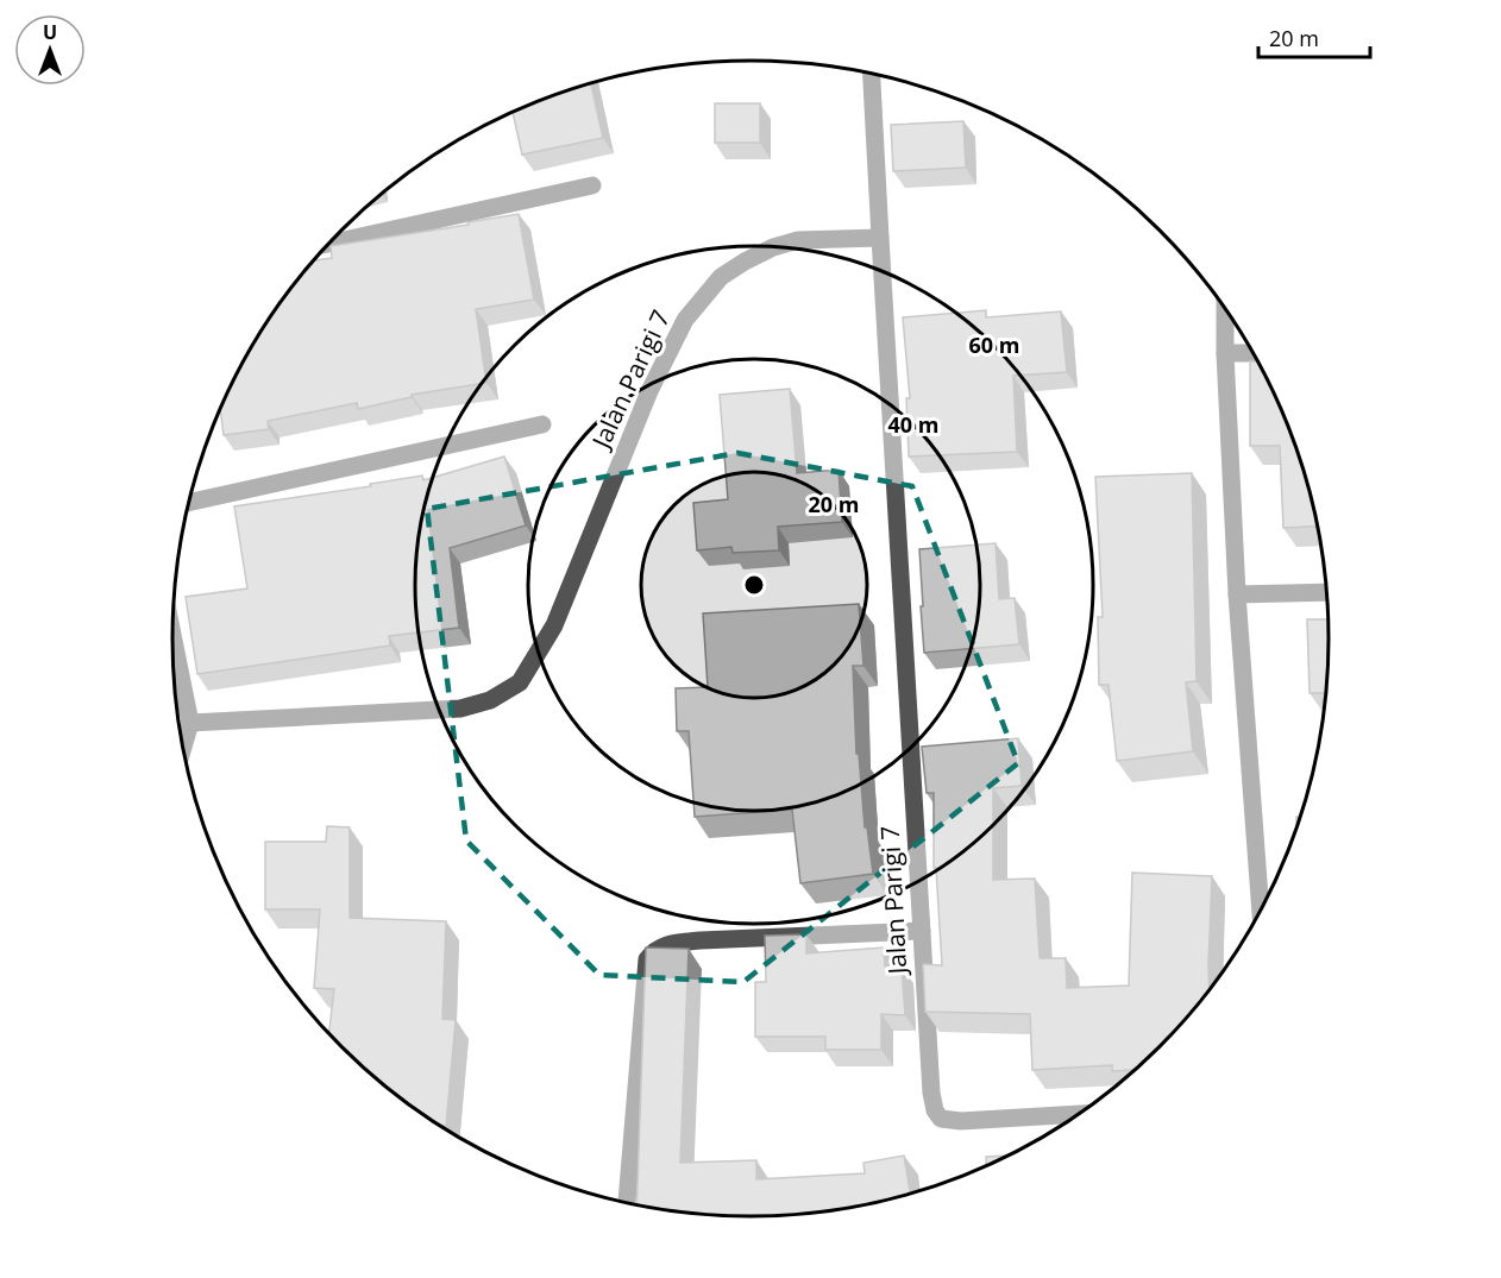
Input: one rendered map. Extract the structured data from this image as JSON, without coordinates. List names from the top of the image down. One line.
{"streets":{"street":["Jalan Parigi 7"]},"scale_bar":"20 m","north":"top","rings":["60 m","40 m","20 m"]}
